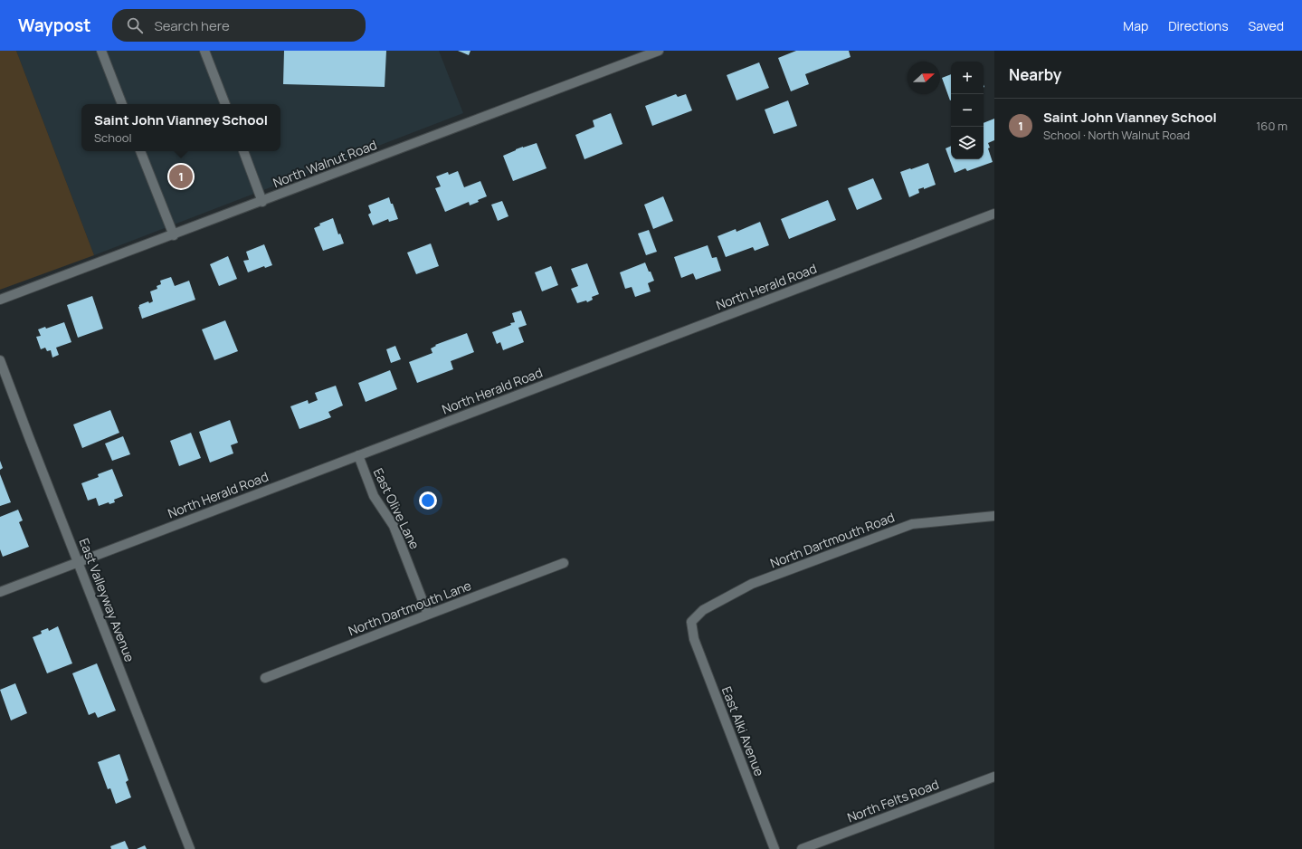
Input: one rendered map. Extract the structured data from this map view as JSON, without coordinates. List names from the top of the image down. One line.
{"streets":{"street":["North Walnut Road","North Herald Road","East Olive Lane","North Dartmouth Road","East Valleyway Avenue","North Dartmouth Lane","East Alki Avenue","North Felts Road"]},"crossings":[["North Herald Road","East Olive Lane"],["North Herald Road","East Valleyway Avenue"],["East Olive Lane","North Dartmouth Lane"],["North Dartmouth Road","East Alki Avenue"]],"north":"right","page":{"header":"Waypost","search":"Search here","nav":["Map","Directions","Saved"],"heading":"Nearby","map_buttons":["+","−"],"list":[{"mark":"1","name":"Saint John Vianney School","note":"School · North Walnut Road","value":"160 m"}],"popup":["Saint John Vianney School","School"],"pins":"1"}}
